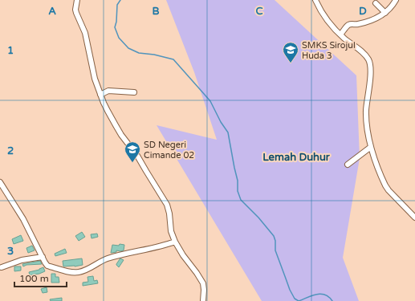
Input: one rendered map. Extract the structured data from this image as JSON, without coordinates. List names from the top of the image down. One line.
{"districts":["Lemah Duhur"],"places":{"school or university":["SMKS Sirojul Huda 3","SD Negeri Cimande 02"]},"scale_bar":"100 m","grid":{"columns":["A","B","C","D"],"rows":["1","2","3"]}}
